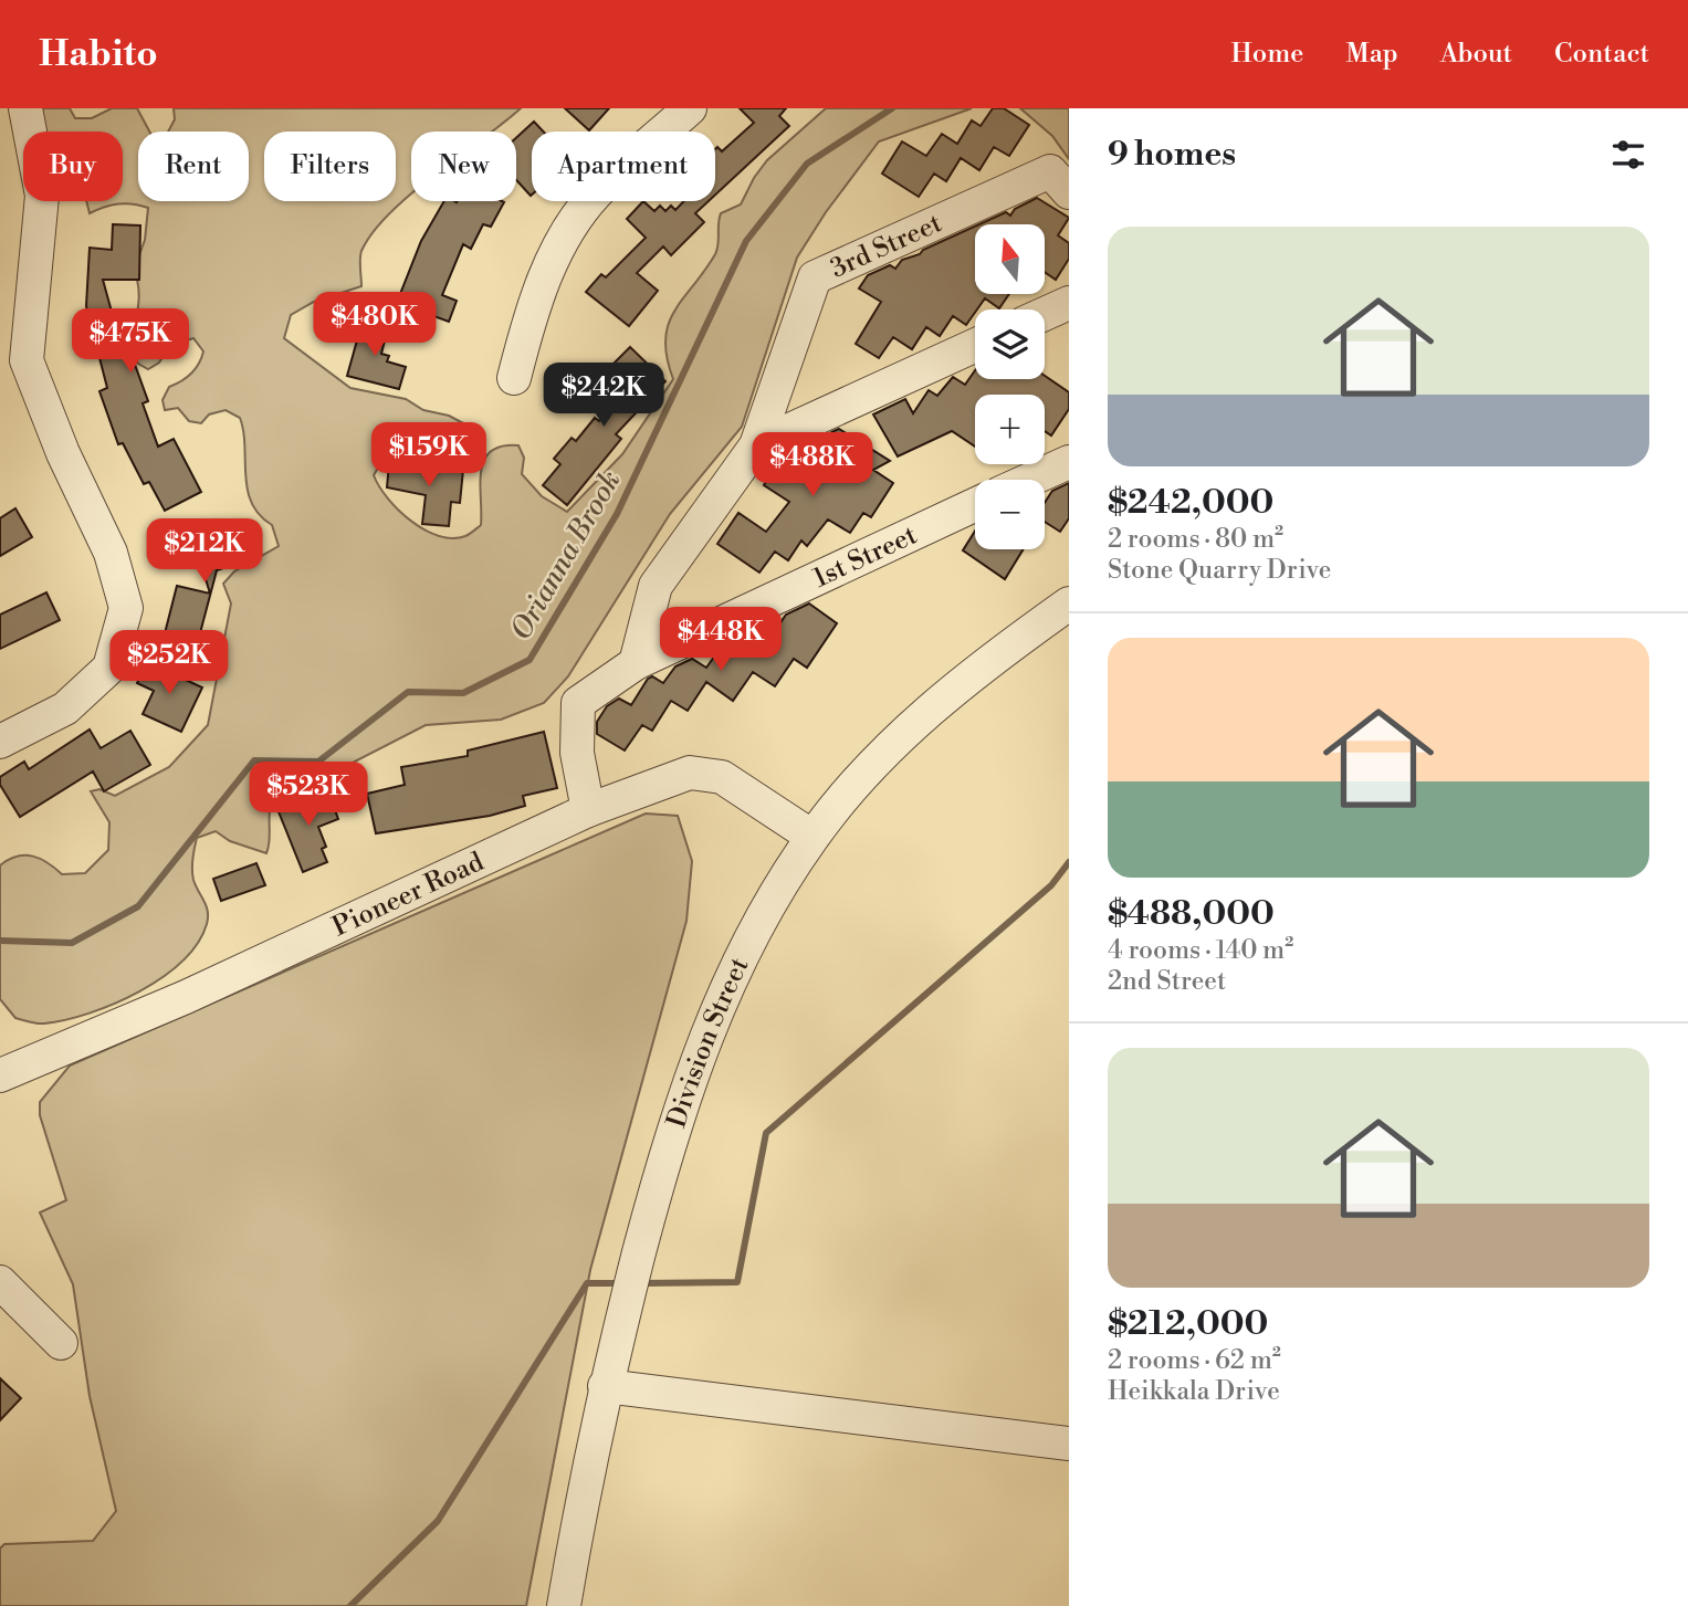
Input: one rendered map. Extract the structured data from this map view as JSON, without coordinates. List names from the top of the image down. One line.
{"streets":{"street":["3rd Street","1st Street","Pioneer Road","Division Street"]},"crossings":[["1st Street","Pioneer Road"],["Pioneer Road","Division Street"]],"water":["Orianna Brook"],"north":"top","page":{"header":"Habito","nav":["Home","Map","About","Contact"],"heading":"9 homes","chip":["Buy","Rent","Filters","New","Apartment"],"list":[{"name":"$242,000","note":"2 rooms · 80 m² · Stone Quarry Drive"},{"name":"$488,000","note":"4 rooms · 140 m² · 2nd Street"},{"name":"$212,000","note":"2 rooms · 62 m² · Heikkala Drive"}],"map_buttons":["+","−"],"price":["$480K","$475K","$242K","$159K","$488K","$212K","$448K","$252K","$523K"]}}
